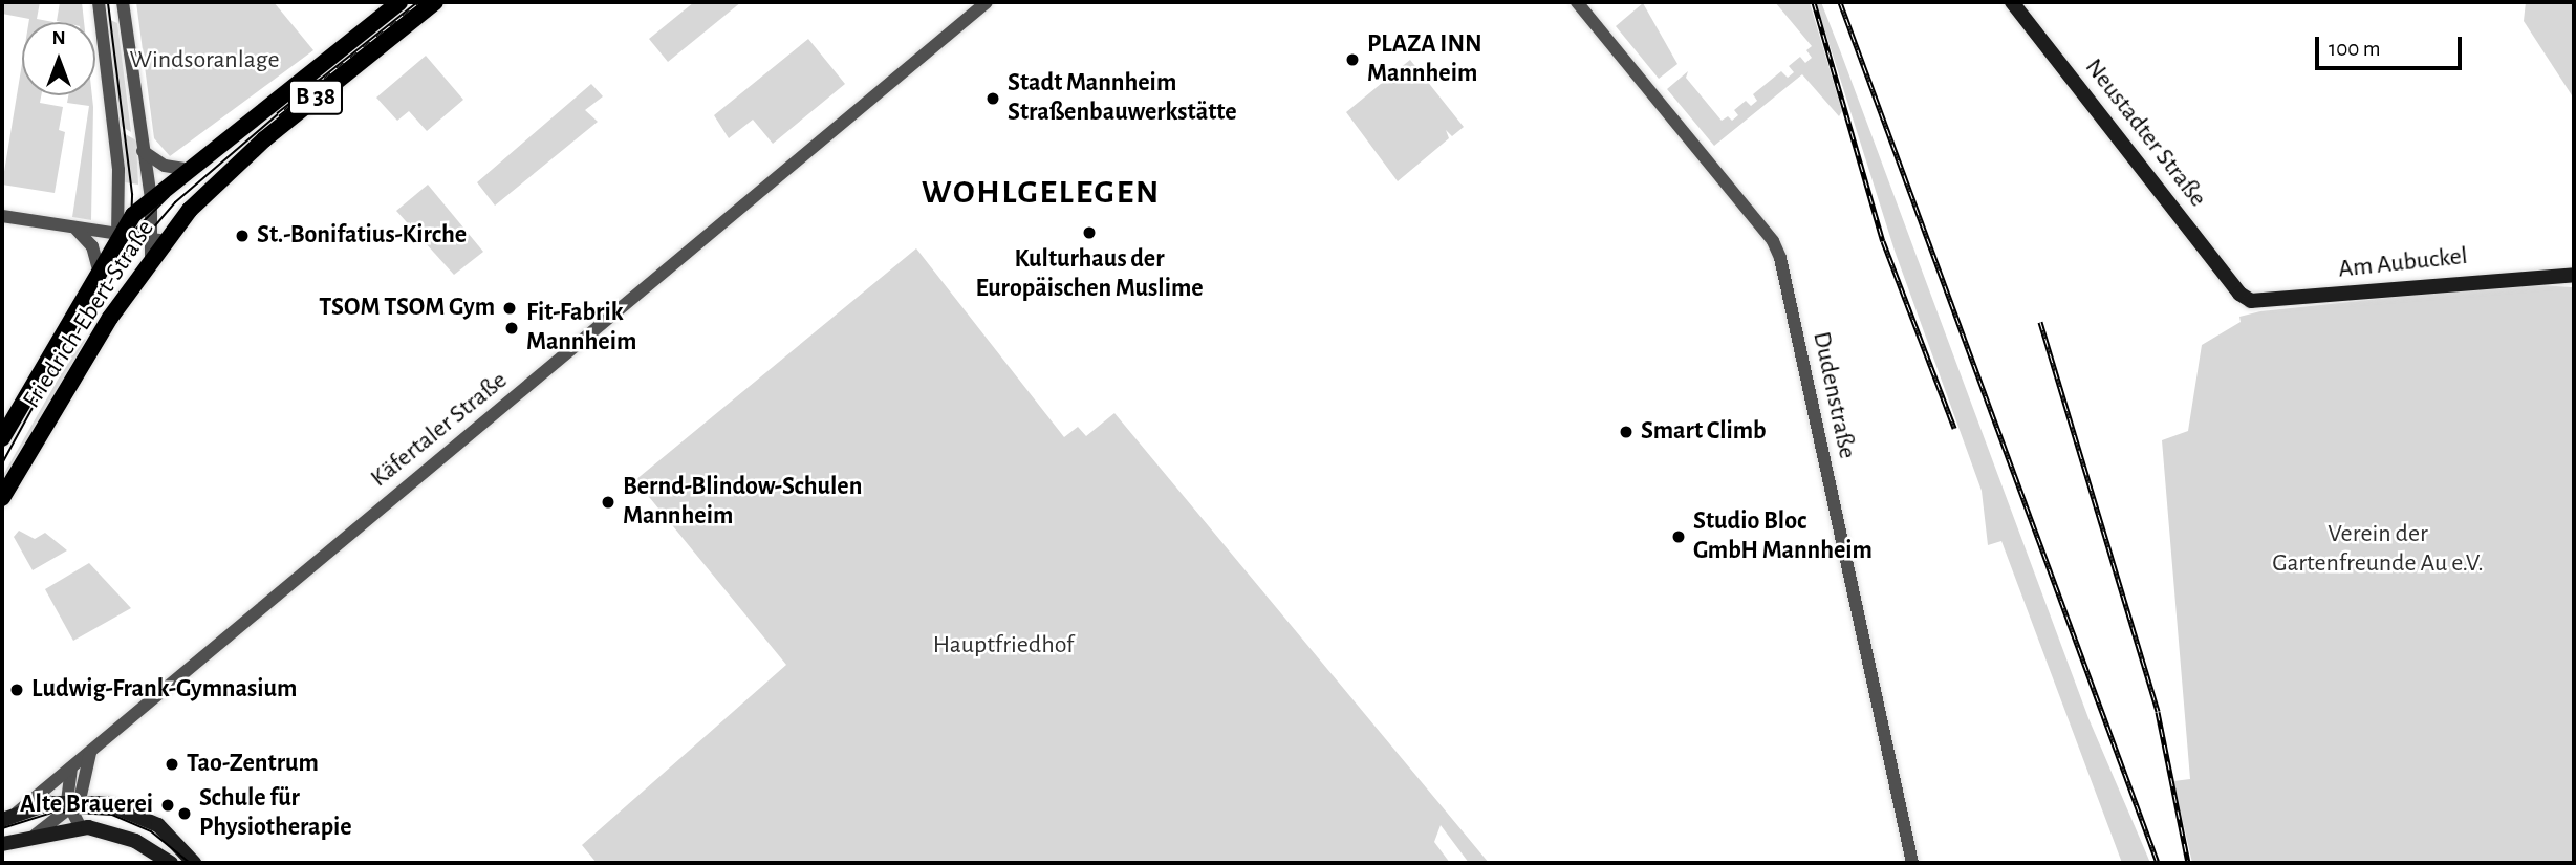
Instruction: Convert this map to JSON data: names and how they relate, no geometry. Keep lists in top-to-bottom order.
{
  "streets": {
    "main road": [
      "B 38",
      "Neustadter Straße",
      "Am Aubuckel",
      "Friedrich-Ebert-Straße",
      "Käfertaler Straße"
    ],
    "street": ["Dudenstraße"]
  },
  "crossings": [
    ["Neustadter Straße", "Am Aubuckel"]
  ],
  "districts": ["WOHLGELEGEN"],
  "parks": ["Windsoranlage", "Verein der Gartenfreunde Au e.V.", "Hauptfriedhof"],
  "places": [
    "PLAZA INN Mannheim",
    "Stadt Mannheim Straßenbauwerkstätte",
    "Kulturhaus der Europäischen Muslime",
    "St.-Bonifatius-Kirche",
    "TSOM TSOM Gym",
    "Fit-Fabrik Mannheim",
    "Smart Climb",
    "Bernd-Blindow-Schulen Mannheim",
    "Studio Bloc GmbH Mannheim",
    "Ludwig-Frank-Gymnasium",
    "Tao-Zentrum",
    "Alte Brauerei",
    "Schule für Physiotherapie"
  ],
  "scale_bar": "100 m",
  "north": "top"
}
